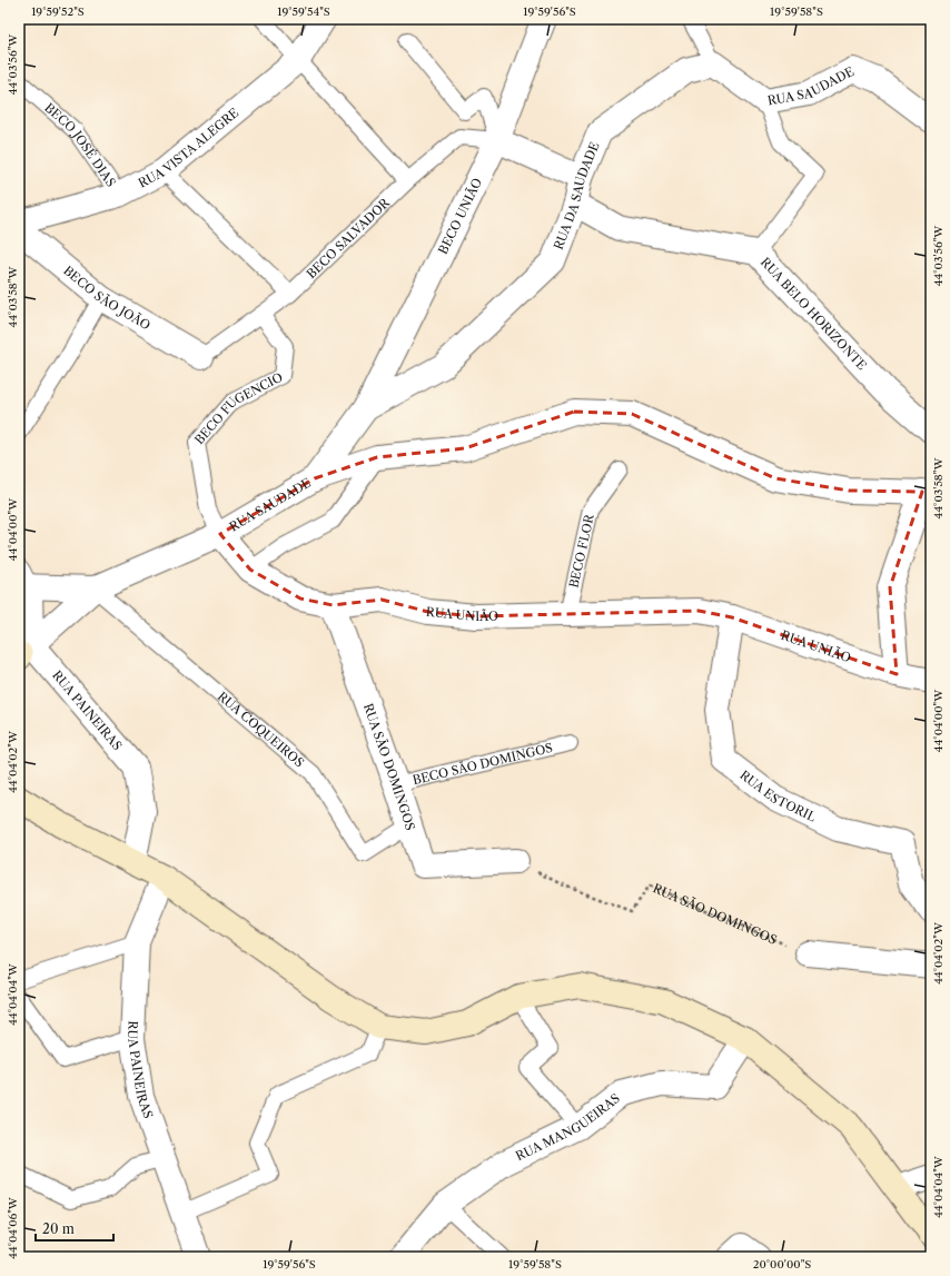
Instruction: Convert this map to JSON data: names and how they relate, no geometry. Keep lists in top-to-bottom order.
{
  "streets": {
    "street": [
      "RUA SAUDADE",
      "RUA VISTA ALEGRE",
      "RUA DA SAUDADE",
      "BECO UNIÃO",
      "BECO SÃO JOÃO",
      "RUA BELO HORIZONTE",
      "RUA UNIÃO",
      "RUA PAINEIRAS",
      "RUA SÃO DOMINGOS",
      "RUA ESTORIL",
      "RUA MANGUEIRAS"
    ],
    "lane": [
      "BECO JOSÉ DIAS",
      "BECO SALVADOR",
      "BECO FUGENCIO",
      "BECO FLOR",
      "RUA COQUEIROS",
      "BECO SÃO DOMINGOS"
    ]
  },
  "crossings": [
    ["RUA SAUDADE", "RUA DA SAUDADE"],
    ["RUA SAUDADE", "BECO UNIÃO"],
    ["RUA SAUDADE", "BECO FUGENCIO"],
    ["RUA SAUDADE", "RUA UNIÃO"],
    ["BECO JOSÉ DIAS", "RUA VISTA ALEGRE"],
    ["RUA DA SAUDADE", "BECO UNIÃO"],
    ["RUA DA SAUDADE", "RUA BELO HORIZONTE"],
    ["BECO UNIÃO", "BECO SALVADOR"],
    ["BECO SALVADOR", "BECO SÃO JOÃO"],
    ["BECO SALVADOR", "BECO FUGENCIO"],
    ["BECO FUGENCIO", "RUA UNIÃO"],
    ["BECO FLOR", "RUA UNIÃO"],
    ["RUA UNIÃO", "RUA SÃO DOMINGOS"],
    ["RUA UNIÃO", "RUA ESTORIL"],
    ["RUA COQUEIROS", "RUA SÃO DOMINGOS"],
    ["BECO SÃO DOMINGOS", "RUA SÃO DOMINGOS"]
  ],
  "scale_bar": "20 m",
  "coordinates": [
    "19°59'52\"S",
    "19°59'54\"S",
    "19°59'56\"S",
    "19°59'58\"S",
    "44°03'56\"W",
    "44°03'58\"W",
    "44°04'00\"W",
    "44°04'02\"W",
    "44°04'04\"W",
    "44°04'06\"W",
    "20°00'00\"S"
  ]
}
